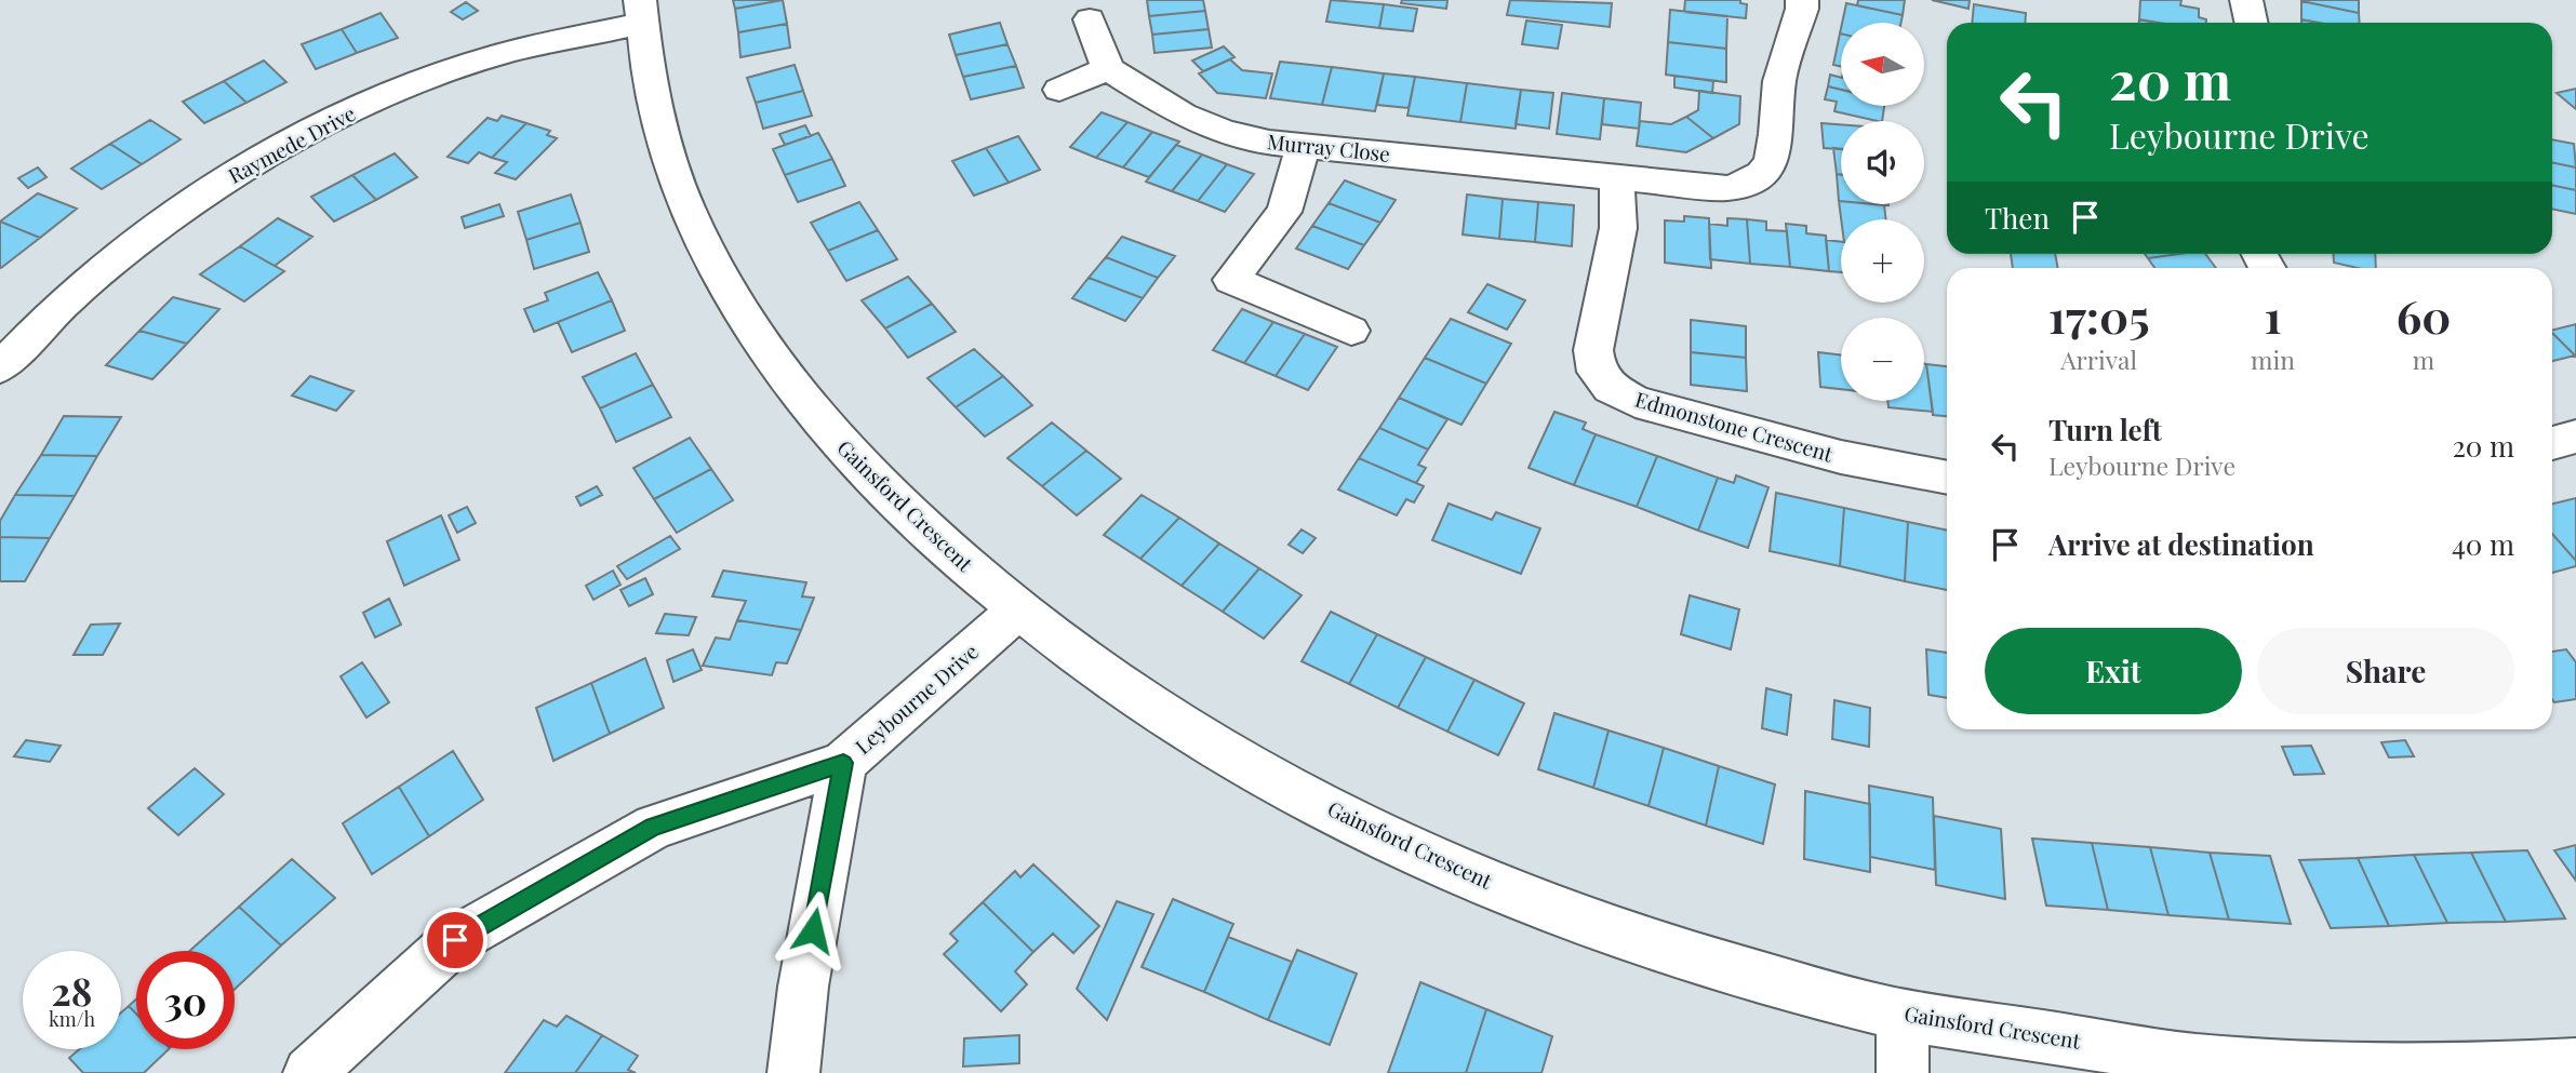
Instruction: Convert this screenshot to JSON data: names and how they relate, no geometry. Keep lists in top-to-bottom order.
{
  "streets": {
    "street": [
      "Raymede Drive",
      "Murray Close",
      "Edmonstone Crescent",
      "Gainsford Crescent",
      "Leybourne Drive"
    ]
  },
  "crossings": [
    ["Raymede Drive", "Gainsford Crescent"],
    ["Murray Close", "Edmonstone Crescent"],
    ["Gainsford Crescent", "Leybourne Drive"]
  ],
  "north": "left",
  "page": {
    "map_buttons": ["+", "−"],
    "turn": ["20 m", "Leybourne Drive"],
    "then": "Then",
    "eta": [
      "17:05",
      "Arrival",
      "1",
      "min",
      "60",
      "m"
    ],
    "list": [
      {
        "name": "Turn left",
        "note": "Leybourne Drive",
        "value": "20 m"
      },
      {
        "name": "Arrive at destination",
        "value": "40 m"
      }
    ],
    "buttons": ["Exit", "Share"],
    "speed": "28 km/h",
    "limit": "30"
  }
}
